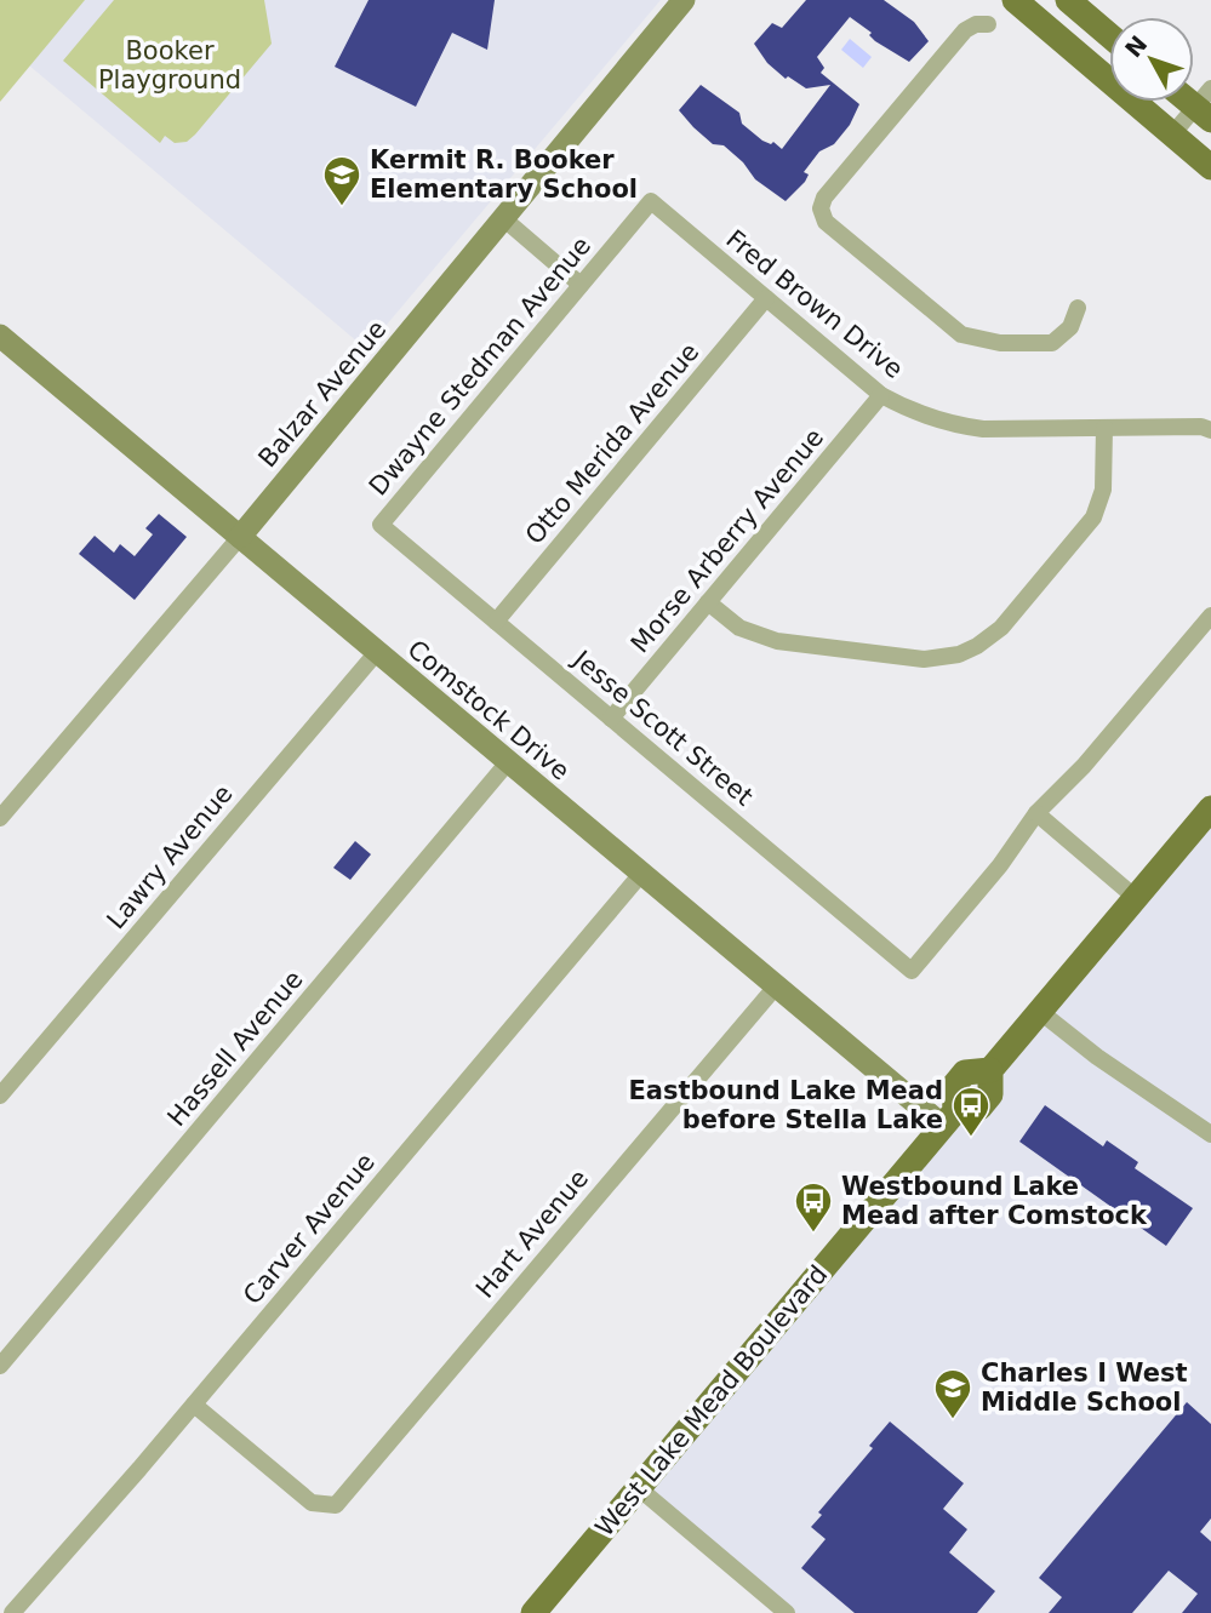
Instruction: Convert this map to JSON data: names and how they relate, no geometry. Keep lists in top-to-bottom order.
{
  "streets": {
    "main road": ["West Lake Mead Boulevard"],
    "street": [
      "Fred Brown Drive",
      "Dwayne Stedman Avenue",
      "Balzar Avenue",
      "Otto Merida Avenue",
      "Morse Arberry Avenue",
      "Comstock Drive",
      "Jesse Scott Street",
      "Lawry Avenue",
      "Hassell Avenue",
      "Carver Avenue",
      "Hart Avenue"
    ]
  },
  "crossings": [
    ["Fred Brown Drive", "Dwayne Stedman Avenue"],
    ["Fred Brown Drive", "Otto Merida Avenue"],
    ["Fred Brown Drive", "Morse Arberry Avenue"],
    ["Dwayne Stedman Avenue", "Jesse Scott Street"],
    ["Balzar Avenue", "Comstock Drive"],
    ["Otto Merida Avenue", "Jesse Scott Street"],
    ["Morse Arberry Avenue", "Jesse Scott Street"],
    ["Comstock Drive", "Lawry Avenue"],
    ["Comstock Drive", "Hassell Avenue"],
    ["Comstock Drive", "Carver Avenue"],
    ["Comstock Drive", "Hart Avenue"],
    ["Comstock Drive", "West Lake Mead Boulevard"],
    ["Carver Avenue", "Hart Avenue"]
  ],
  "parks": ["Booker Playground"],
  "places": {
    "school or university": ["Kermit R. Booker Elementary School", "Charles I West Middle School"],
    "bus stop": ["Eastbound Lake Mead before Stella Lake", "Westbound Lake Mead after Comstock"]
  },
  "north": "top left"
}
